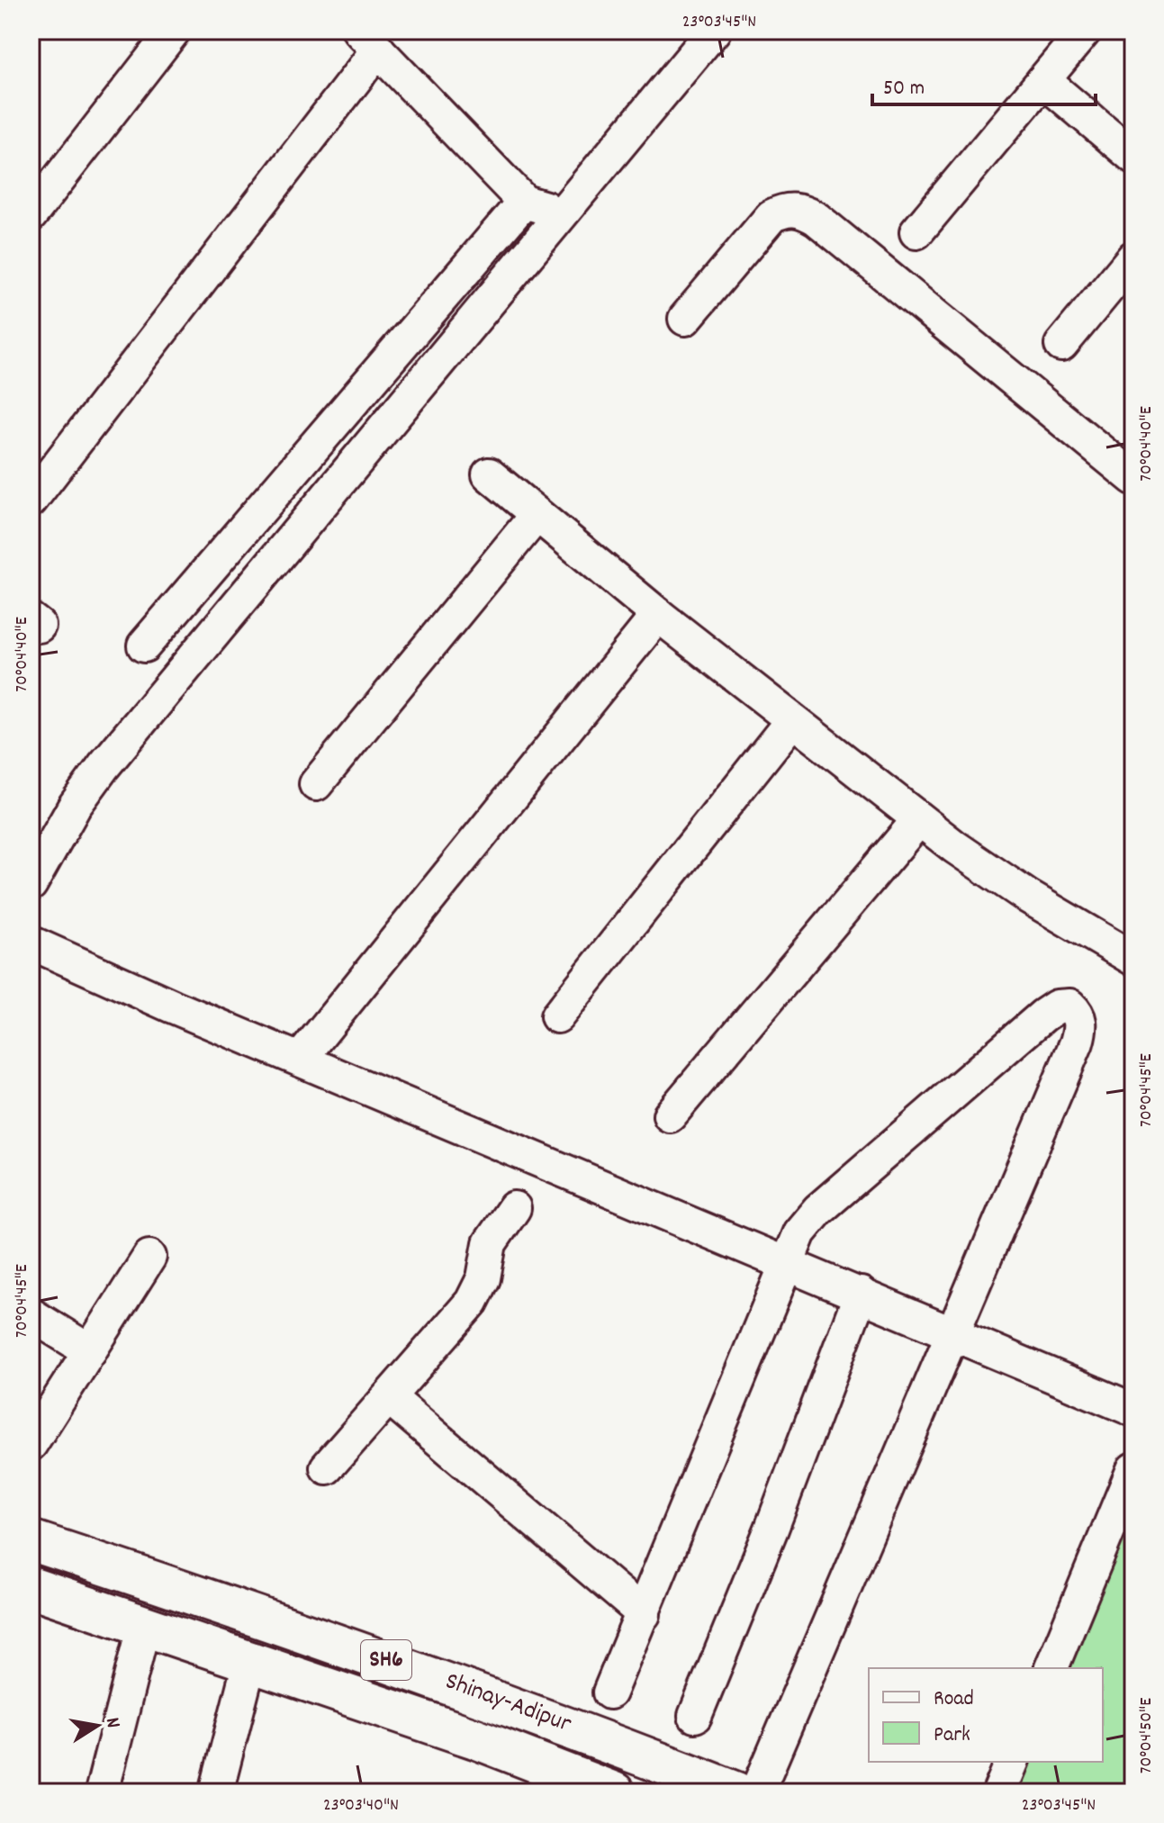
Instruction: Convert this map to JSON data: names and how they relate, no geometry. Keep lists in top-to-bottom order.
{
  "streets": {
    "main road": ["SH6", "Shinay-Adipur"]
  },
  "legend": ["Road", "Park"],
  "scale_bar": "50 m",
  "north": "right",
  "coordinates": [
    "23°03'45\"N",
    "70°04'40\"E",
    "70°04'45\"E",
    "70°04'50\"E",
    "23°03'40\"N"
  ]
}
